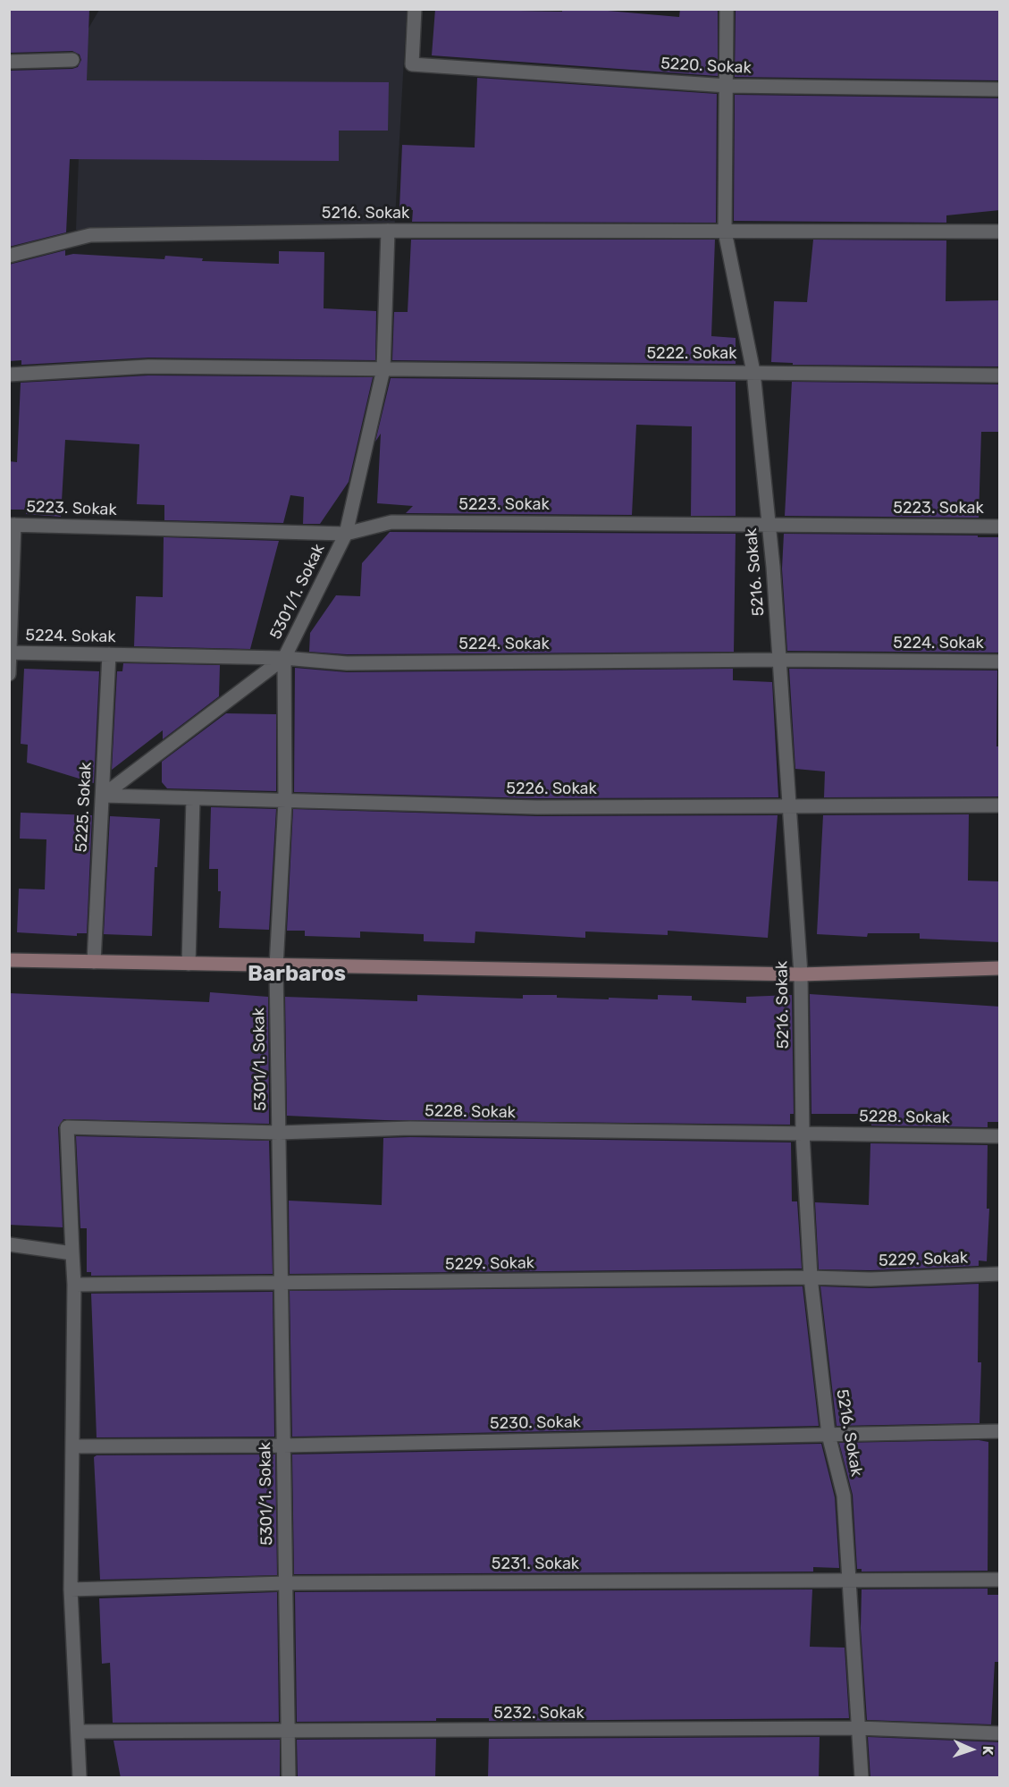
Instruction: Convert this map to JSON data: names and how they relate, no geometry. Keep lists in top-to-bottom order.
{
  "streets": {
    "street": [
      "5220. Sokak",
      "5216. Sokak",
      "5222. Sokak",
      "5223. Sokak",
      "5301/1. Sokak",
      "5224. Sokak",
      "5226. Sokak",
      "5225. Sokak",
      "5228. Sokak",
      "5229. Sokak",
      "5230. Sokak",
      "5231. Sokak",
      "5232. Sokak"
    ]
  },
  "crossings": [
    ["5220. Sokak", "5216. Sokak"],
    ["5216. Sokak", "5222. Sokak"],
    ["5216. Sokak", "5223. Sokak"],
    ["5216. Sokak", "5301/1. Sokak"],
    ["5216. Sokak", "5224. Sokak"],
    ["5216. Sokak", "5226. Sokak"],
    ["5216. Sokak", "5228. Sokak"],
    ["5216. Sokak", "5229. Sokak"],
    ["5216. Sokak", "5230. Sokak"],
    ["5216. Sokak", "5231. Sokak"],
    ["5216. Sokak", "5232. Sokak"],
    ["5222. Sokak", "5301/1. Sokak"],
    ["5223. Sokak", "5301/1. Sokak"],
    ["5301/1. Sokak", "5224. Sokak"],
    ["5301/1. Sokak", "5226. Sokak"],
    ["5301/1. Sokak", "5228. Sokak"],
    ["5301/1. Sokak", "5229. Sokak"],
    ["5301/1. Sokak", "5230. Sokak"],
    ["5301/1. Sokak", "5231. Sokak"],
    ["5301/1. Sokak", "5232. Sokak"],
    ["5224. Sokak", "5225. Sokak"],
    ["5226. Sokak", "5225. Sokak"]
  ],
  "districts": ["Barbaros"],
  "north": "right"
}
